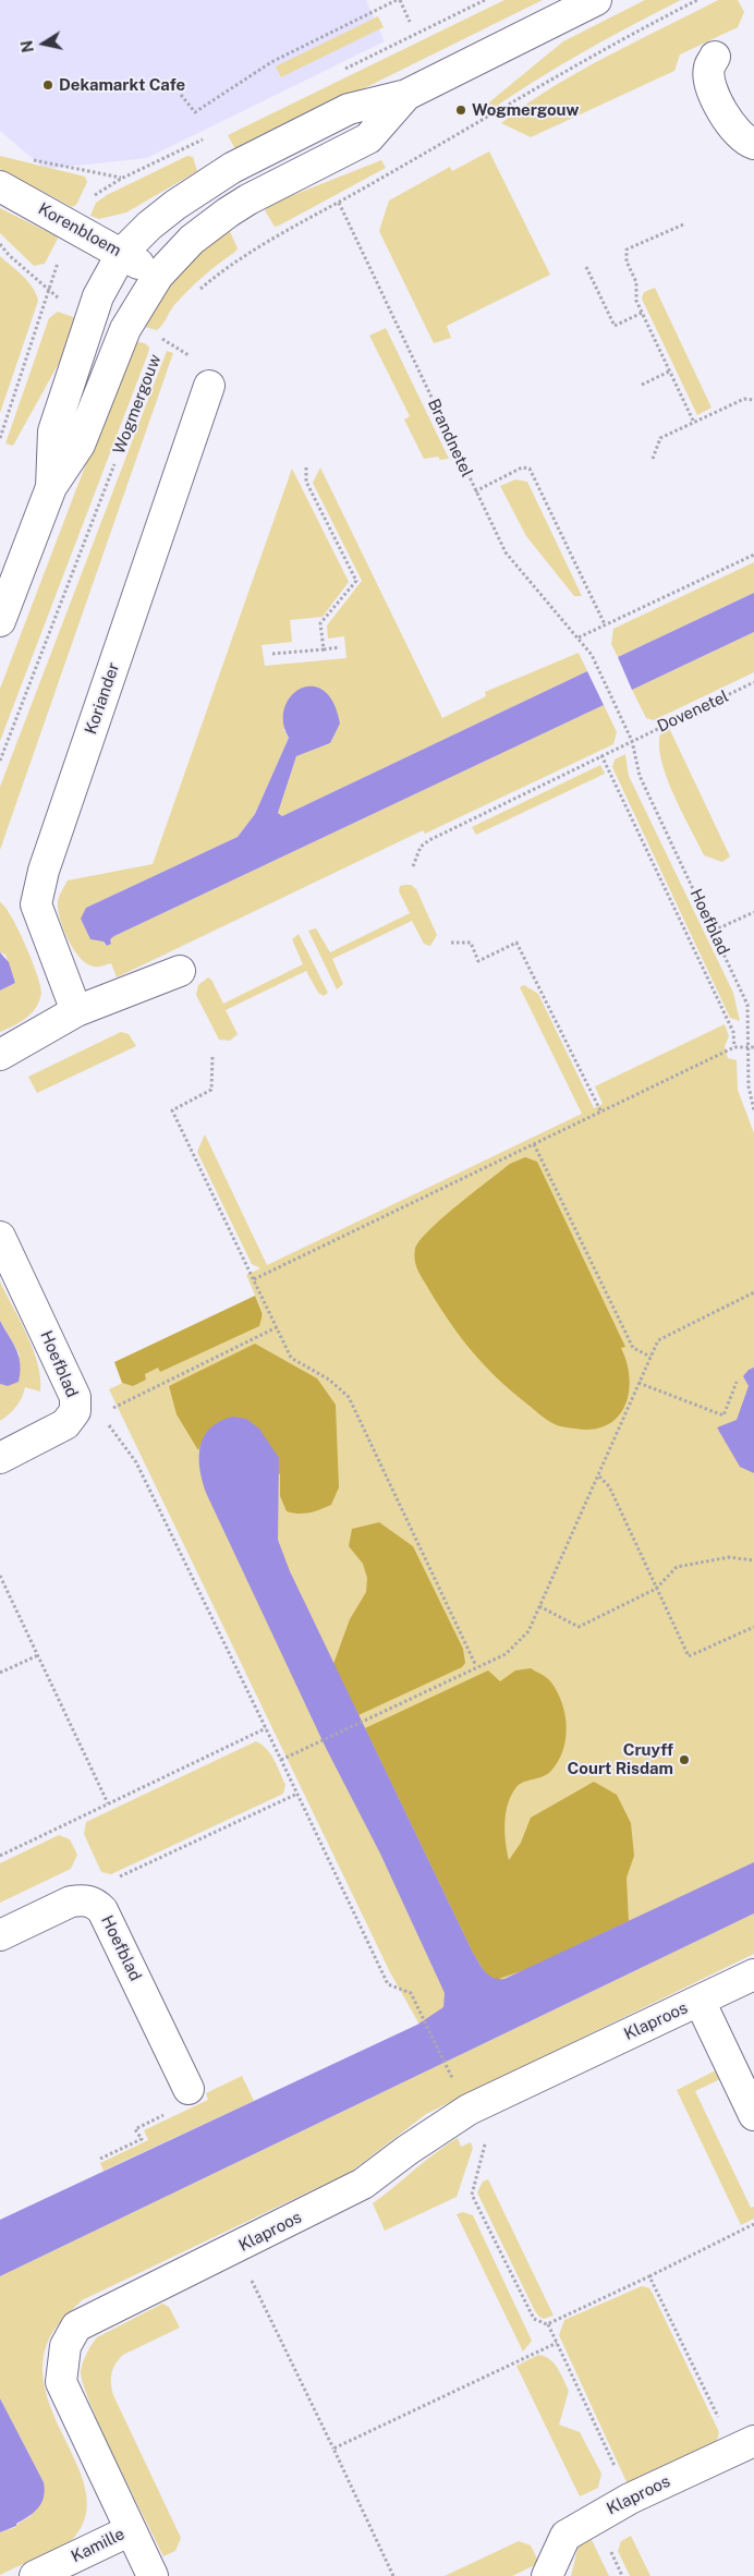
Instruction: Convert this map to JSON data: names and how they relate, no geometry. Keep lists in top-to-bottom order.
{
  "streets": {
    "street": [
      "Korenbloem",
      "Koriander",
      "Hoefblad",
      "Klaproos",
      "Kamille"
    ],
    "path": ["Wogmergouw", "Brandnetel", "Dovenetel"]
  },
  "crossings": [
    ["Brandnetel", "Hoefblad"],
    ["Dovenetel", "Hoefblad"],
    ["Klaproos", "Kamille"]
  ],
  "places": ["Dekamarkt Cafe", "Wogmergouw", "Cruyff Court Risdam"],
  "north": "left"
}
